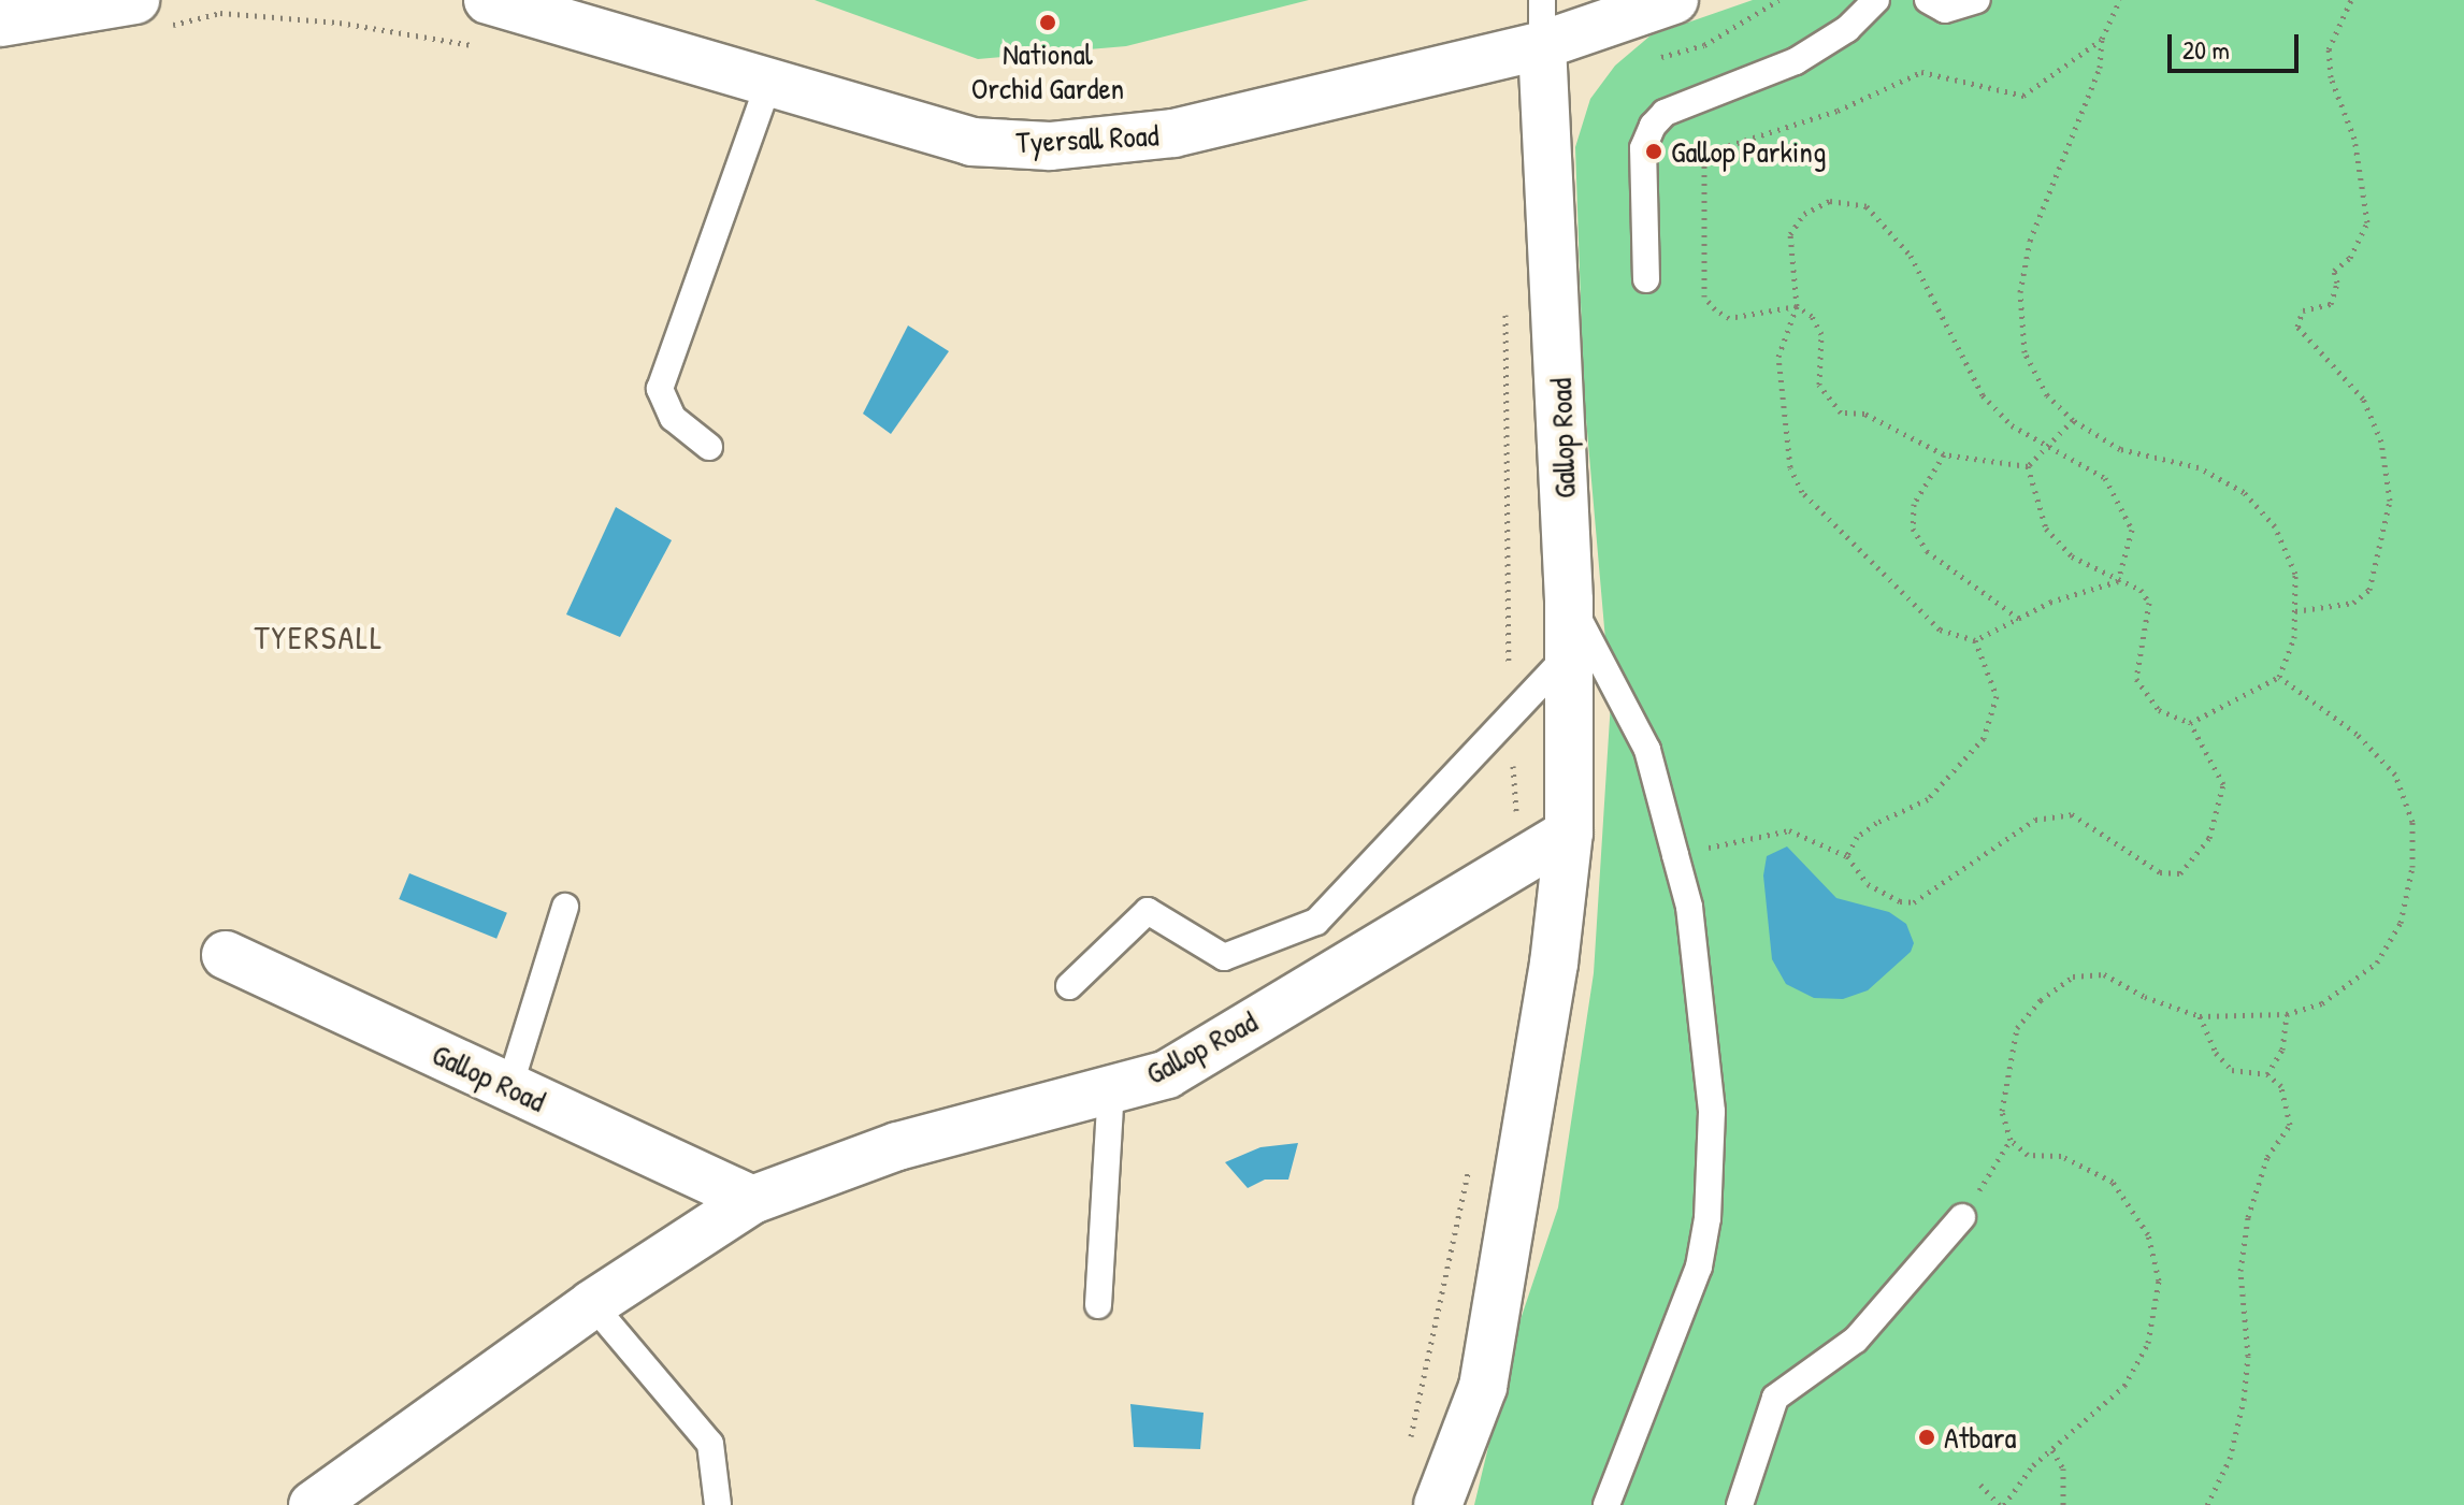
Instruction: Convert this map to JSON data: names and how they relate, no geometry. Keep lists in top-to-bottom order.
{
  "streets": {
    "street": ["Tyersall Road", "Gallop Road"]
  },
  "crossings": [
    ["Tyersall Road", "Gallop Road"]
  ],
  "districts": ["TYERSALL"],
  "places": ["National Orchid Garden", "Gallop Parking", "Atbara"],
  "scale_bar": "20 m"
}
